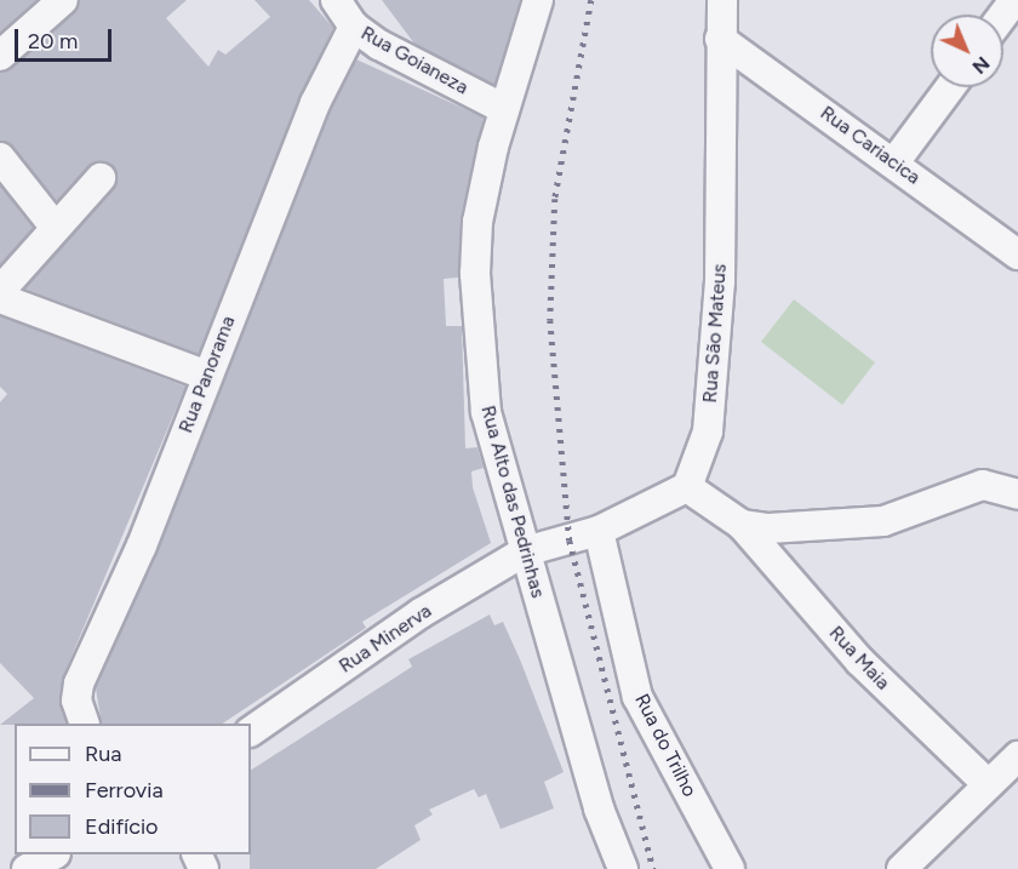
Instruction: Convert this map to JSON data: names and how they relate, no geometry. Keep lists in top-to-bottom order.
{
  "streets": {
    "street": [
      "Rua Goianeza",
      "Rua Cariacica",
      "Rua São Mateus",
      "Rua Panorama",
      "Rua Alto das Pedrinhas",
      "Rua Minerva",
      "Rua Maia",
      "Rua do Trilho"
    ]
  },
  "crossings": [
    ["Rua Goianeza", "Rua Panorama"],
    ["Rua Goianeza", "Rua Alto das Pedrinhas"],
    ["Rua Cariacica", "Rua São Mateus"],
    ["Rua São Mateus", "Rua Maia"],
    ["Rua Alto das Pedrinhas", "Rua Minerva"]
  ],
  "legend": ["Rua", "Ferrovia", "Edifício"],
  "scale_bar": "20 m",
  "north": "bottom right"
}
